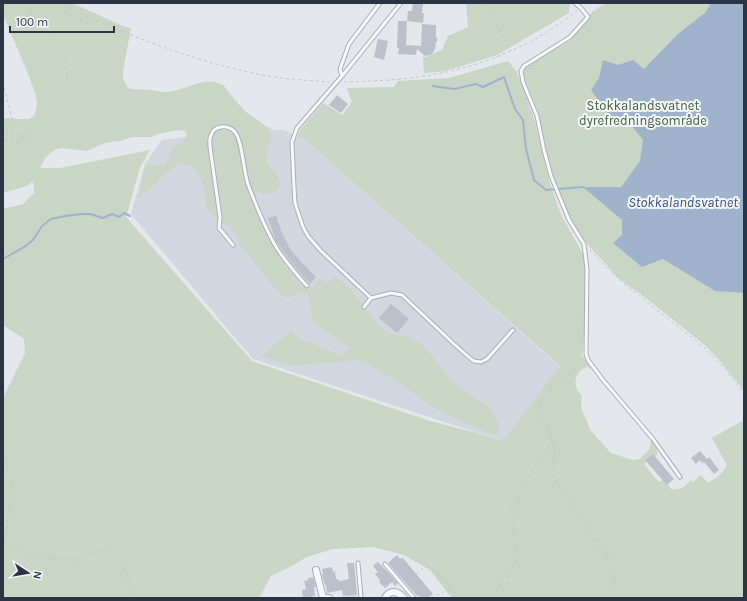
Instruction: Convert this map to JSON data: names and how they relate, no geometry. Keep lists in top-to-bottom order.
{
  "water": ["Stokkalandsvatnet"],
  "parks": ["Stokkalandsvatnet dyrefredningsområde"],
  "scale_bar": "100 m",
  "north": "right"
}
